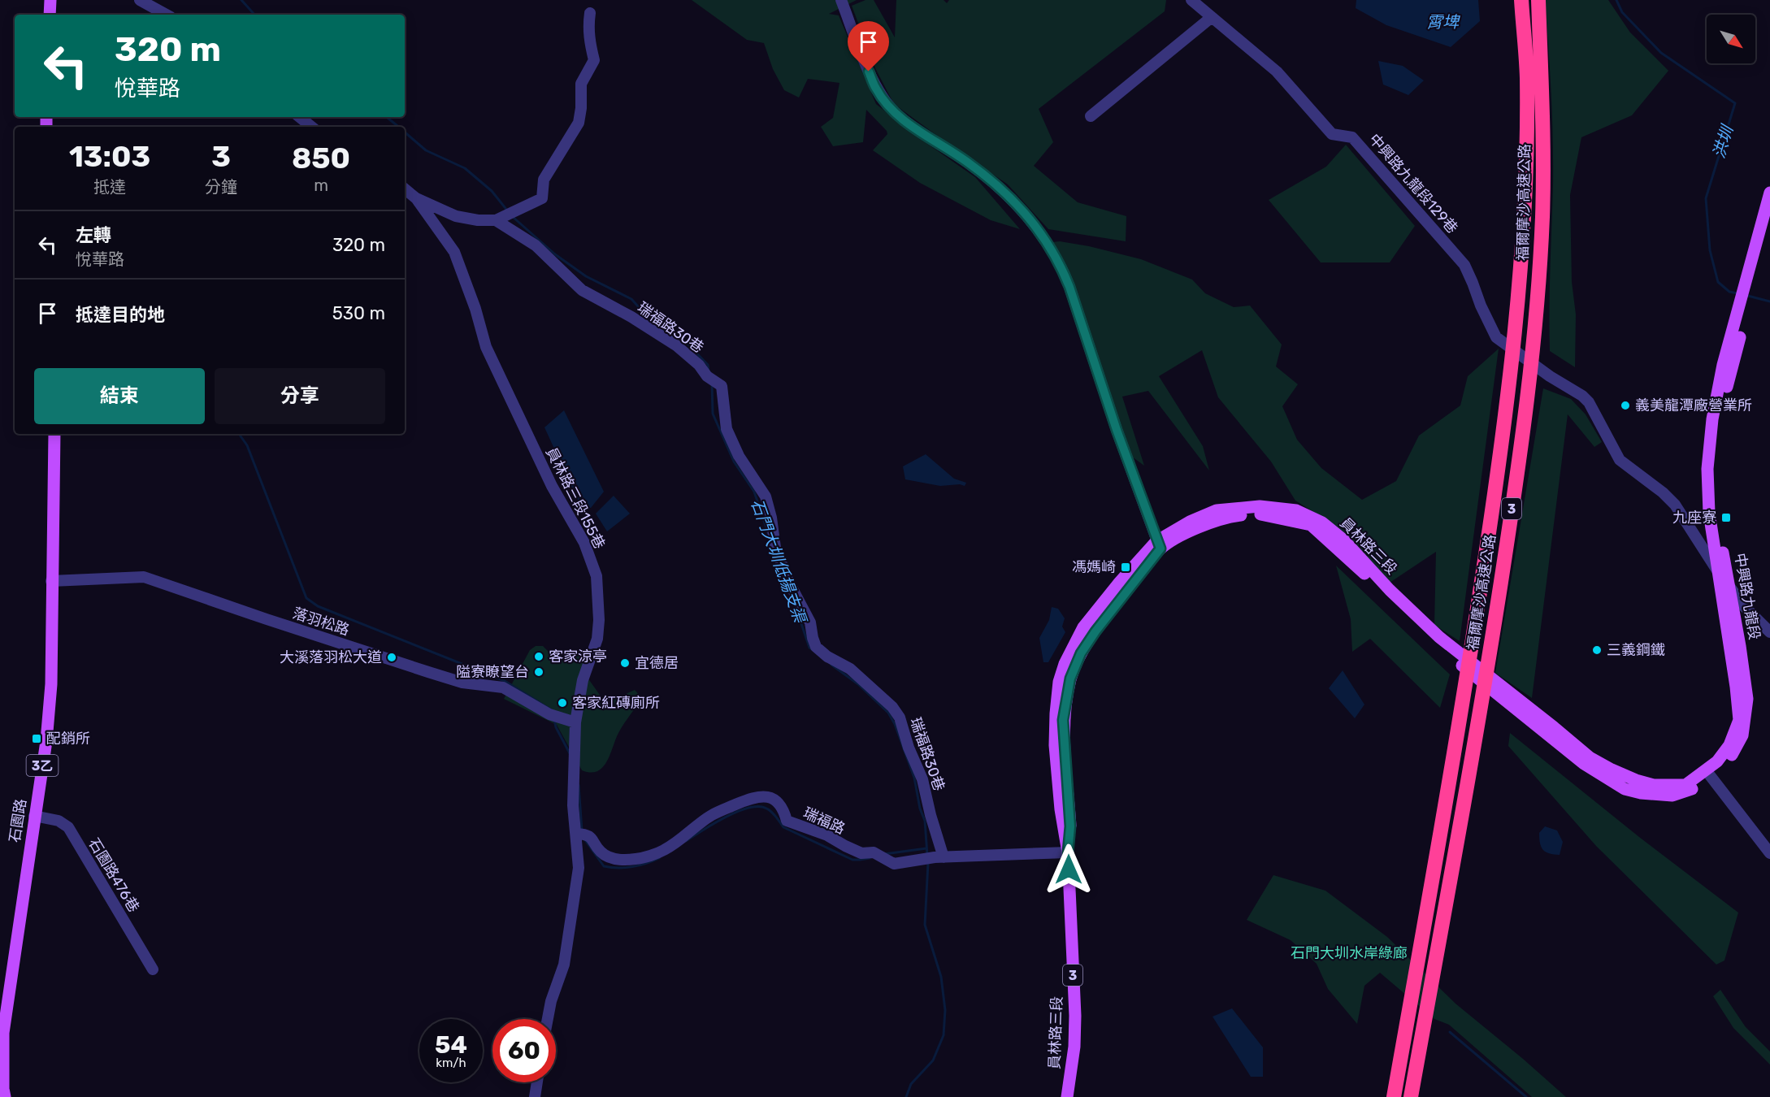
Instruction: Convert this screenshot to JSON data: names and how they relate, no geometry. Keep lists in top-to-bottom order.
{
  "streets": {
    "highway": ["福爾摩沙高速公路", "3"],
    "main road": [
      "員林路三段",
      "中興路九龍段",
      "3乙",
      "石園路"
    ],
    "street": [
      "中興路九龍段129巷",
      "瑞福路30巷",
      "員林路三段155巷",
      "落羽松路",
      "瑞福路",
      "石園路476巷"
    ]
  },
  "crossings": [
    ["中興路九龍段129巷", "中興路九龍段"],
    ["瑞福路30巷", "瑞福路"],
    ["員林路三段155巷", "落羽松路"],
    ["員林路三段155巷", "瑞福路"],
    ["3", "中興路九龍段"],
    ["員林路三段", "中興路九龍段"],
    ["員林路三段", "瑞福路"],
    ["落羽松路", "石園路"],
    ["石園路", "石園路476巷"]
  ],
  "water": ["霄埤", "洪圳", "石門大圳低揚支渠"],
  "parks": ["石門大圳水岸綠廊"],
  "places": {
    "other": [
      "義美龍潭廠營業所",
      "三義鋼鐵",
      "客家涼亭",
      "大溪落羽松大道",
      "宜德居",
      "隘寮瞭望台",
      "客家紅磚廁所"
    ],
    "transit": ["九座寮", "馮媽崎", "配銷所"]
  },
  "north": "bottom right",
  "page": {
    "turn": ["320 m", "悅華路"],
    "eta": [
      "13:03",
      "抵達",
      "3",
      "分鐘",
      "850",
      "m"
    ],
    "list": [
      {
        "name": "左轉",
        "note": "悅華路",
        "value": "320 m"
      },
      {
        "name": "抵達目的地",
        "value": "530 m"
      }
    ],
    "buttons": ["結束", "分享"],
    "speed": "54 km/h",
    "limit": "60"
  }
}
